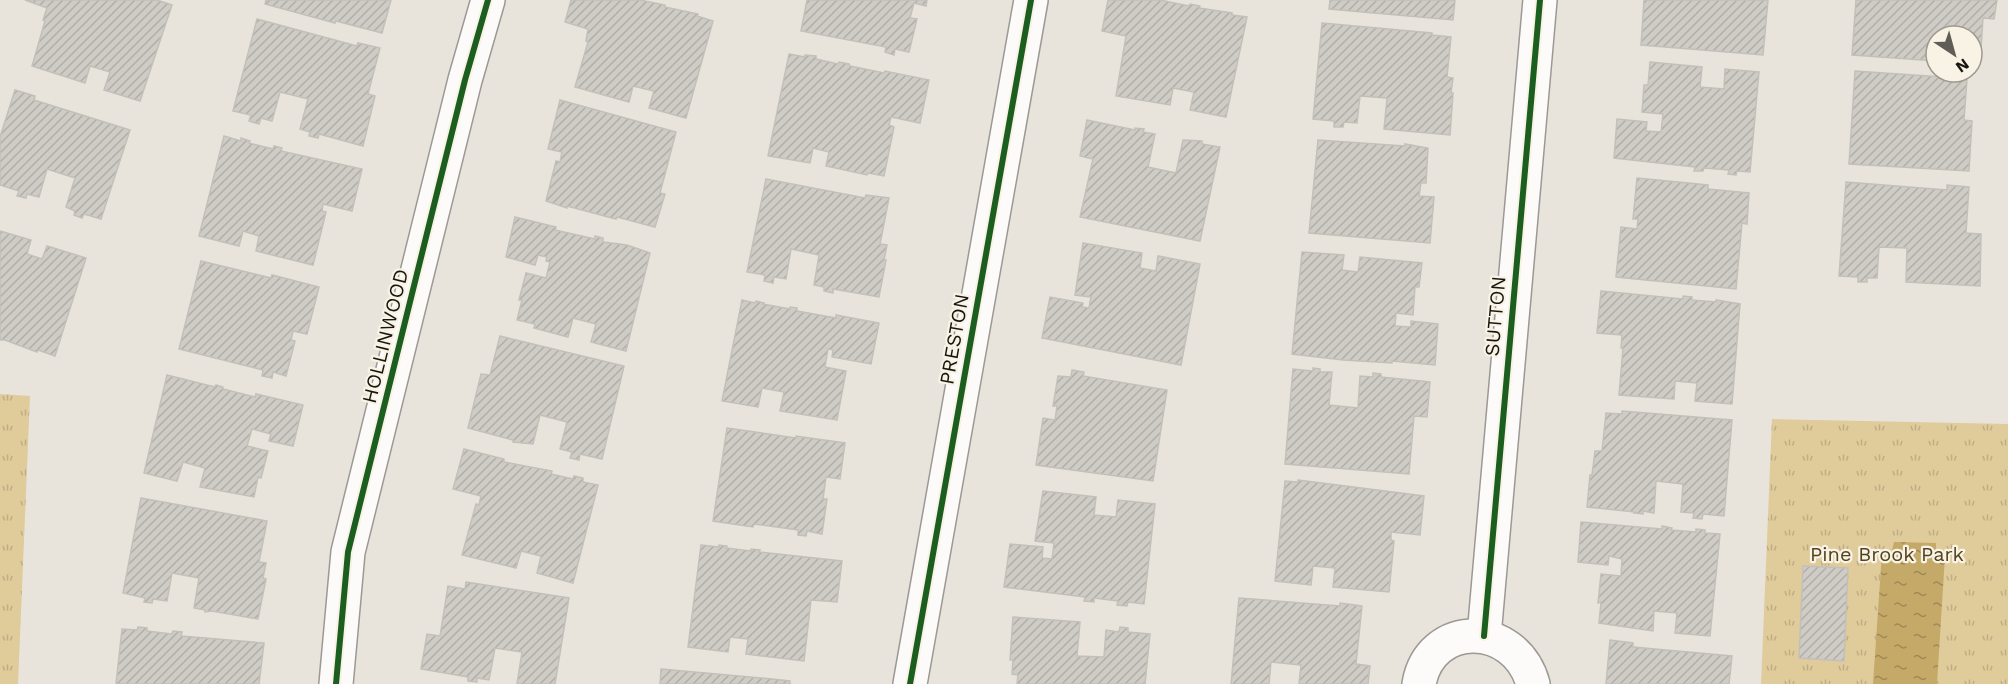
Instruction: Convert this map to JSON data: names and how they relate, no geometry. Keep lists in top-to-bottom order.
{
  "streets": {
    "street": ["SUTTON", "HOLLINWOOD", "PRESTON"]
  },
  "parks": ["Pine Brook Park"],
  "north": "bottom right"
}
